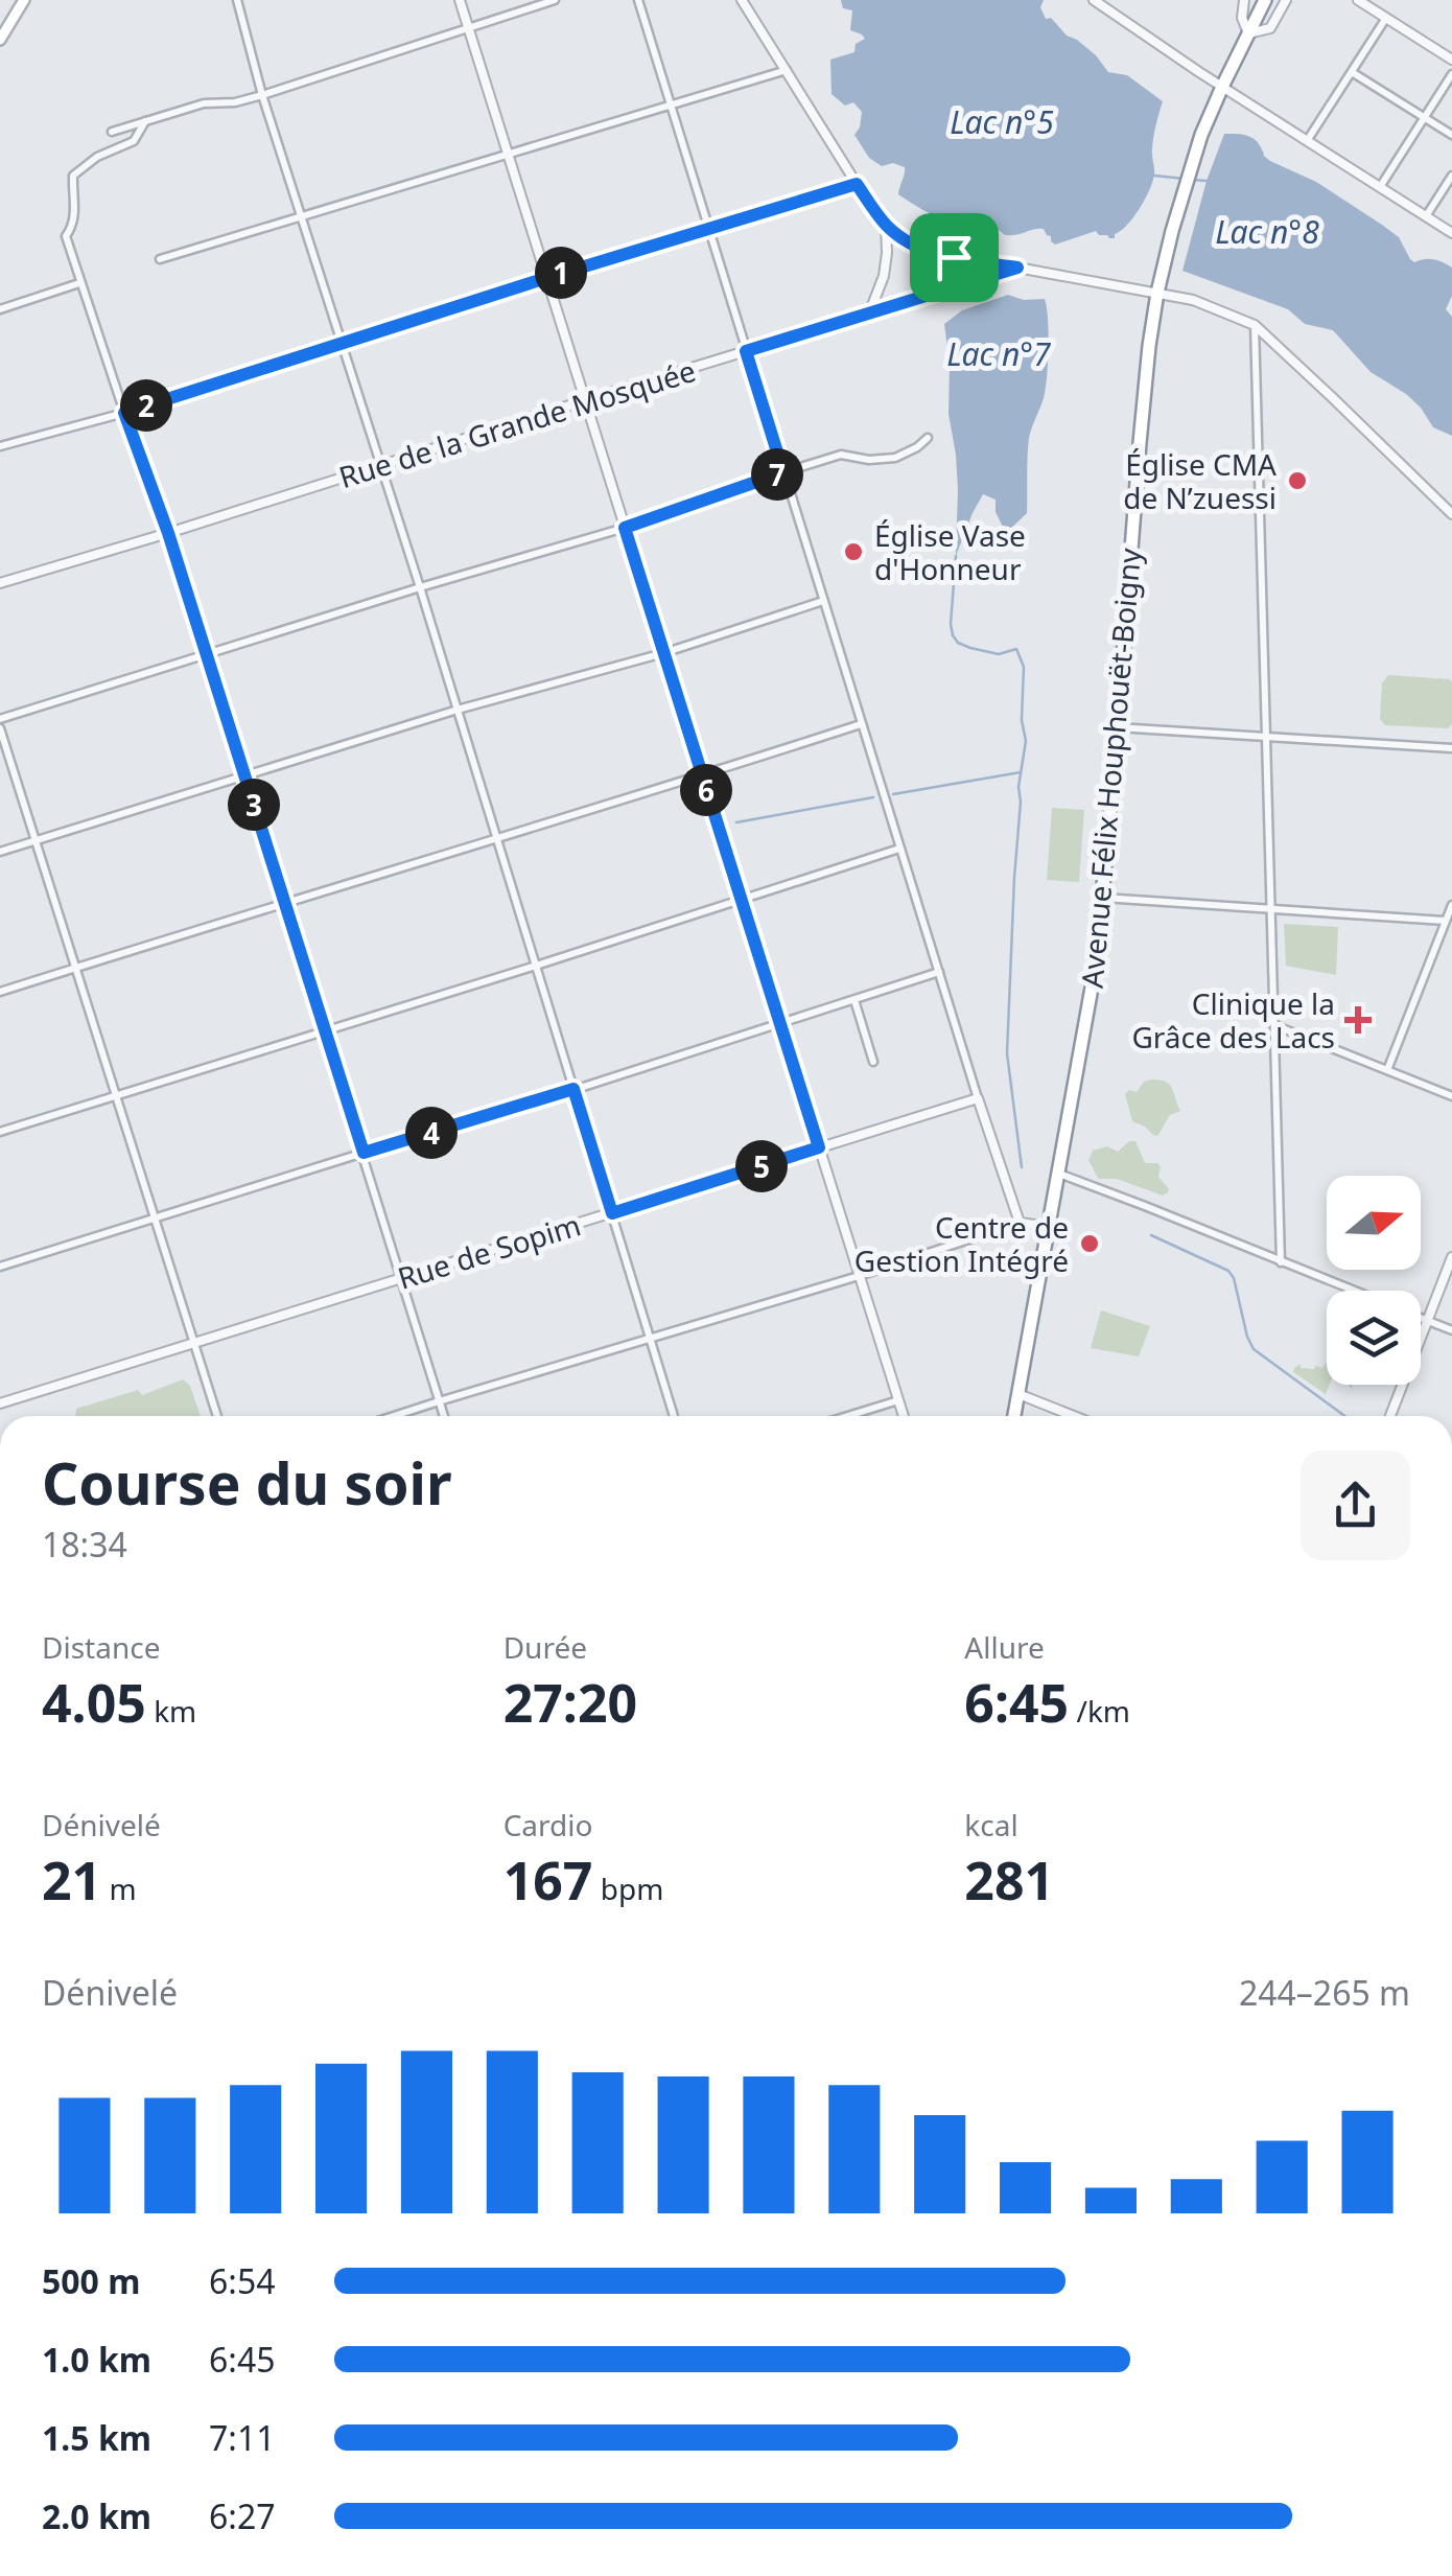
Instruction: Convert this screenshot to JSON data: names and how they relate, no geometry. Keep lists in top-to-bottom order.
{
  "streets": {
    "highway": ["Avenue Félix Houphouët-Boigny"],
    "street": ["Rue de la Grande Mosquée", "Rue de Sopim"]
  },
  "crossings": [
    ["Rue de la Grande Mosquée", "Avenue Félix Houphouët-Boigny"]
  ],
  "water": ["Lac n°5", "Lac n°8", "Lac n°7"],
  "places": {
    "other": ["Église CMA de N’zuessi", "Église Vase d'Honneur", "Centre de Gestion Intégré"],
    "health": ["Clinique la Grâce des Lacs"]
  },
  "north": "right",
  "page": {
    "pins": [
      "1",
      "2",
      "7",
      "6",
      "3",
      "4",
      "5"
    ],
    "heading": ["Course du soir", "18:34"],
    "stats": [
      ["Distance", "4.05 km"],
      ["Durée", "27:20"],
      ["Allure", "6:45 /km"],
      ["Dénivelé", "21 m"],
      ["Cardio", "167 bpm"],
      ["kcal", "281"]
    ],
    "chart": ["Dénivelé", "244–265 m"],
    "list": [
      {
        "name": "500 m",
        "note": "6:54"
      },
      {
        "name": "1.0 km",
        "note": "6:45"
      },
      {
        "name": "1.5 km",
        "note": "7:11"
      },
      {
        "name": "2.0 km",
        "note": "6:27"
      }
    ]
  }
}
